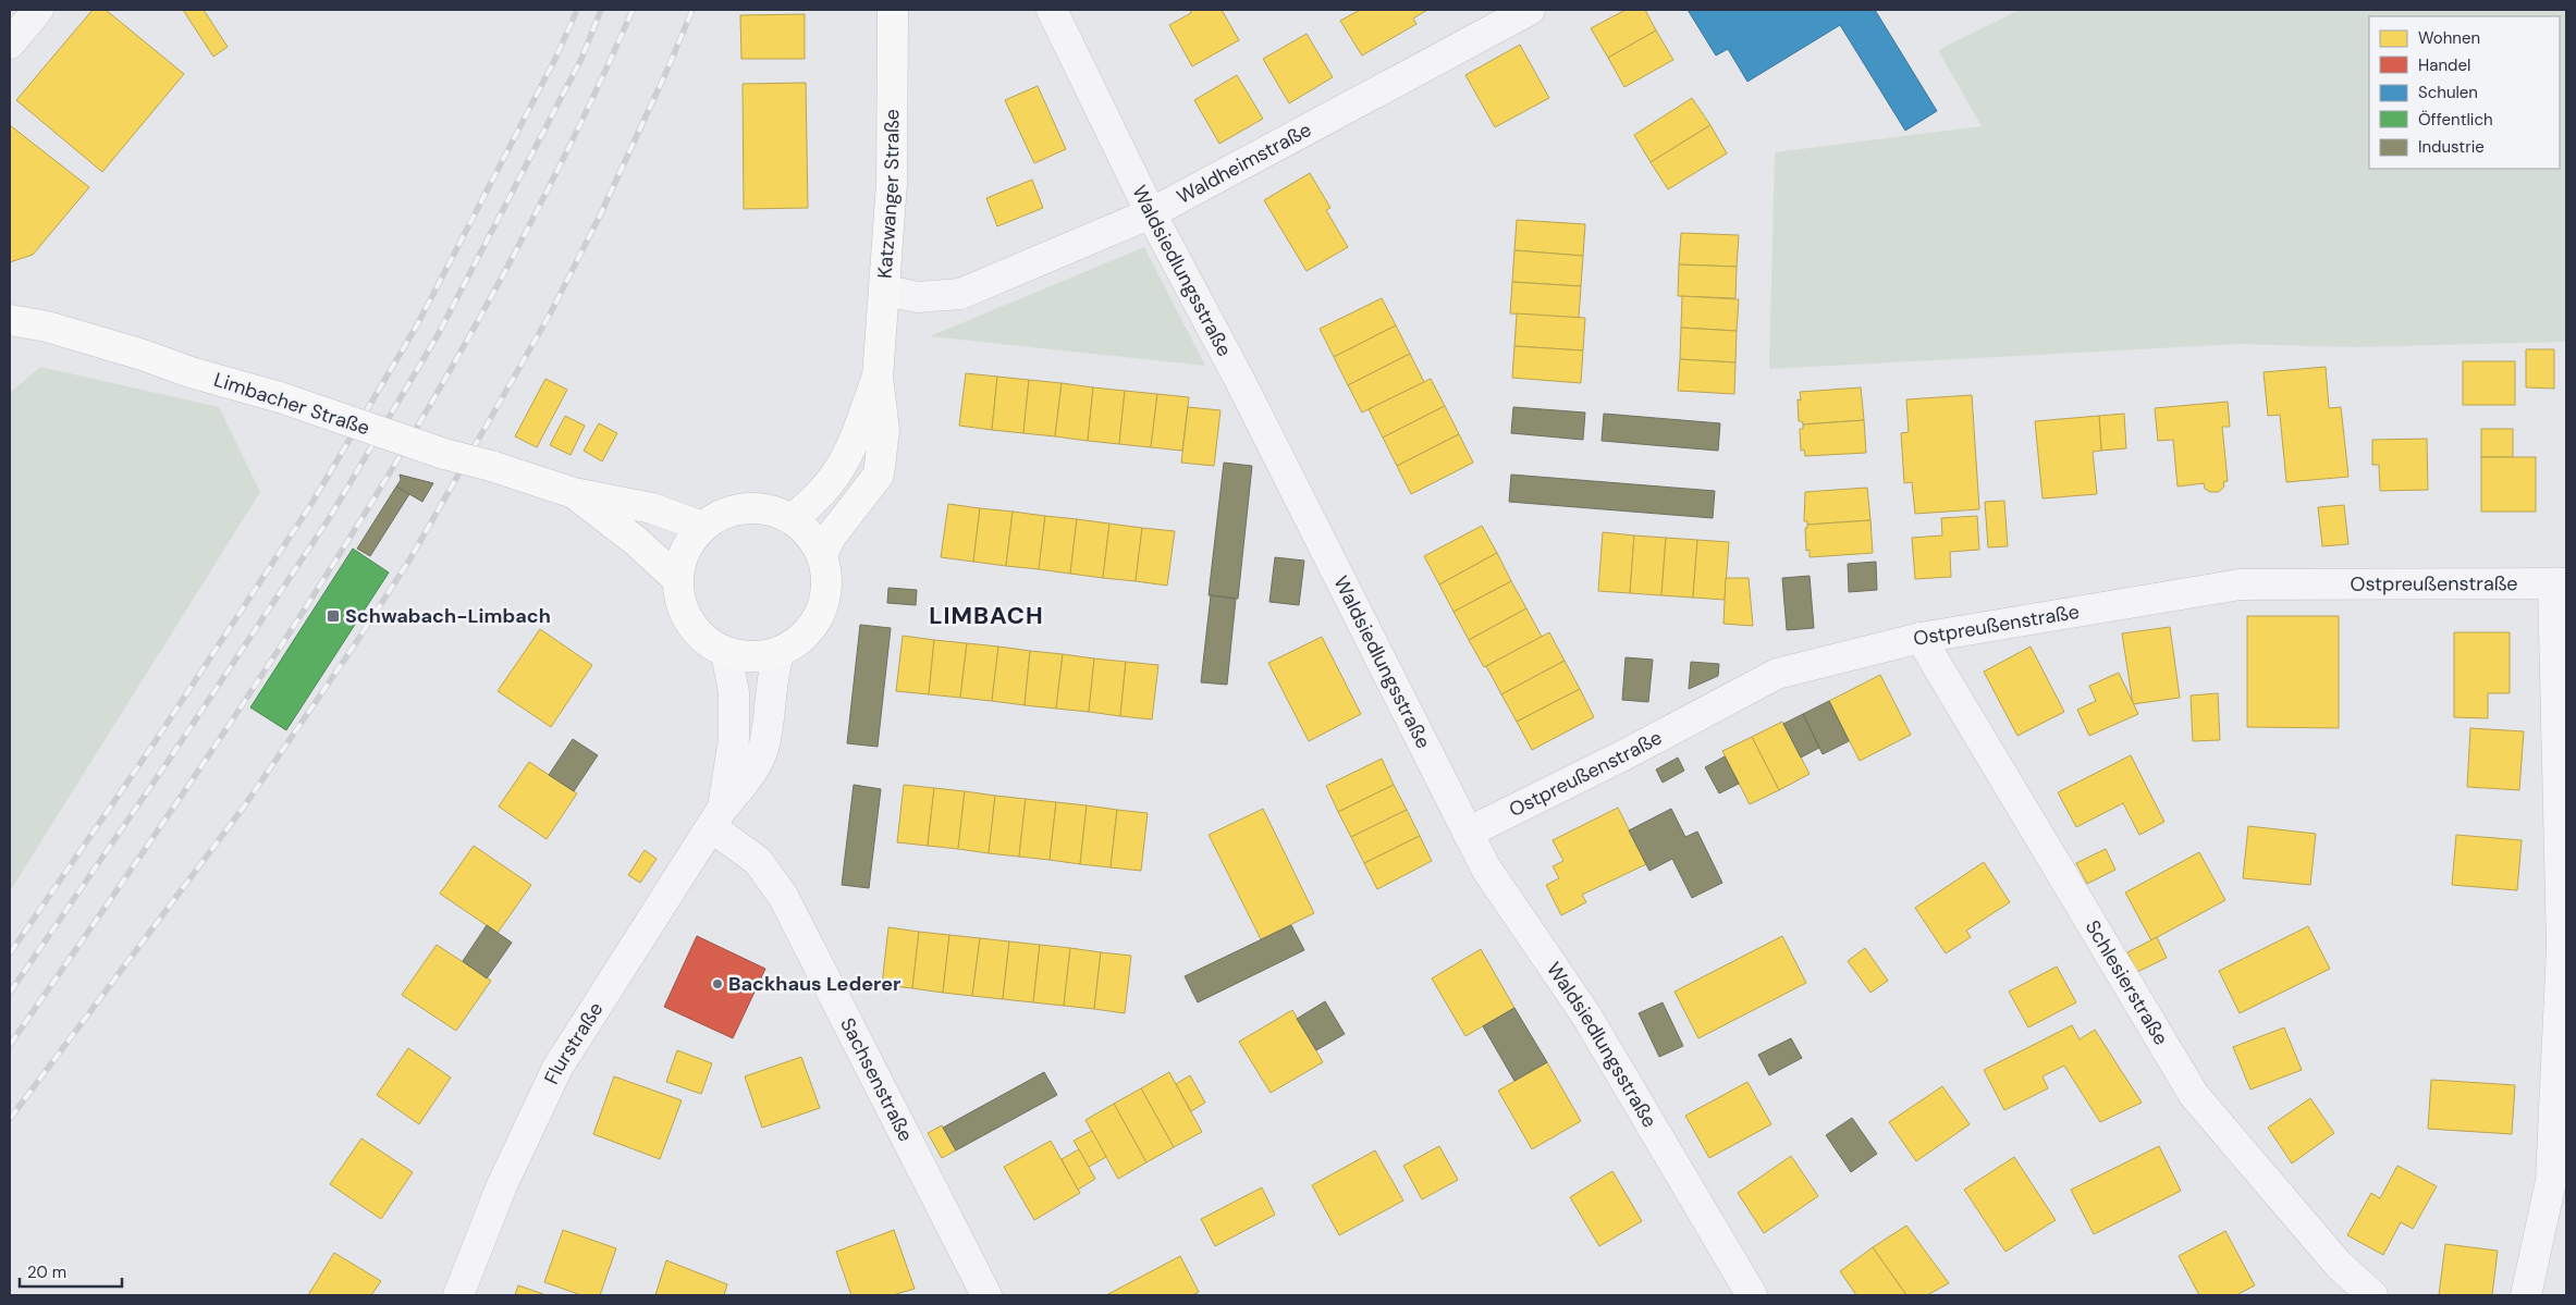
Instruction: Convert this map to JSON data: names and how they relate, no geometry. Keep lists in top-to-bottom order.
{
  "streets": {
    "main road": ["Katzwanger Straße", "Limbacher Straße"],
    "street": [
      "Waldheimstraße",
      "Waldsiedlungsstraße",
      "Ostpreußenstraße",
      "Schlesierstraße",
      "Flurstraße",
      "Sachsenstraße"
    ]
  },
  "crossings": [
    ["Waldheimstraße", "Katzwanger Straße"],
    ["Waldheimstraße", "Waldsiedlungsstraße"],
    ["Katzwanger Straße", "Limbacher Straße"],
    ["Katzwanger Straße", "Flurstraße"],
    ["Waldsiedlungsstraße", "Ostpreußenstraße"],
    ["Limbacher Straße", "Flurstraße"],
    ["Ostpreußenstraße", "Schlesierstraße"],
    ["Flurstraße", "Sachsenstraße"]
  ],
  "districts": ["LIMBACH"],
  "places": {
    "transit": ["Schwabach-Limbach"],
    "other": ["Backhaus Lederer"]
  },
  "legend": [
    "Wohnen",
    "Handel",
    "Schulen",
    "Öffentlich",
    "Industrie"
  ],
  "scale_bar": "20 m"
}
